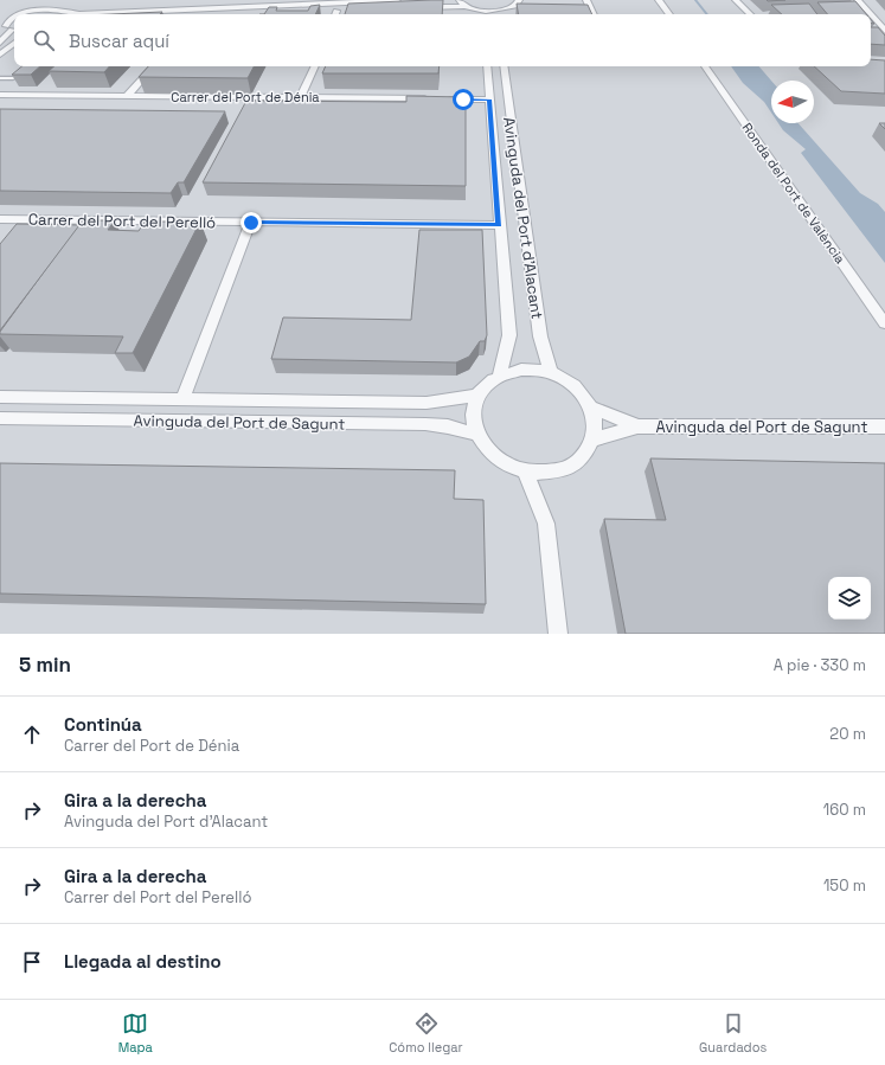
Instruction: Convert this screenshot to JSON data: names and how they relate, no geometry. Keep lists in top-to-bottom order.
{
  "streets": {
    "street": [
      "Carrer del Port de Dénia",
      "Ronda del Port de València",
      "Avinguda del Port d'Alacant",
      "Carrer del Port del Perelló",
      "Avinguda del Port de Sagunt"
    ]
  },
  "crossings": [
    ["Carrer del Port de Dénia", "Avinguda del Port d'Alacant"],
    ["Avinguda del Port d'Alacant", "Carrer del Port del Perelló"],
    ["Avinguda del Port d'Alacant", "Avinguda del Port de Sagunt"]
  ],
  "north": "left",
  "page": {
    "search": "Buscar aquí",
    "heading": ["5 min", "A pie · 330 m"],
    "list": [
      ["Continúa", "Carrer del Port de Dénia", "20 m"],
      ["Gira a la derecha", "Avinguda del Port d'Alacant", "160 m"],
      ["Gira a la derecha", "Carrer del Port del Perelló", "150 m"],
      "Llegada al destino"
    ],
    "nav": ["Mapa", "Cómo llegar", "Guardados"]
  }
}
